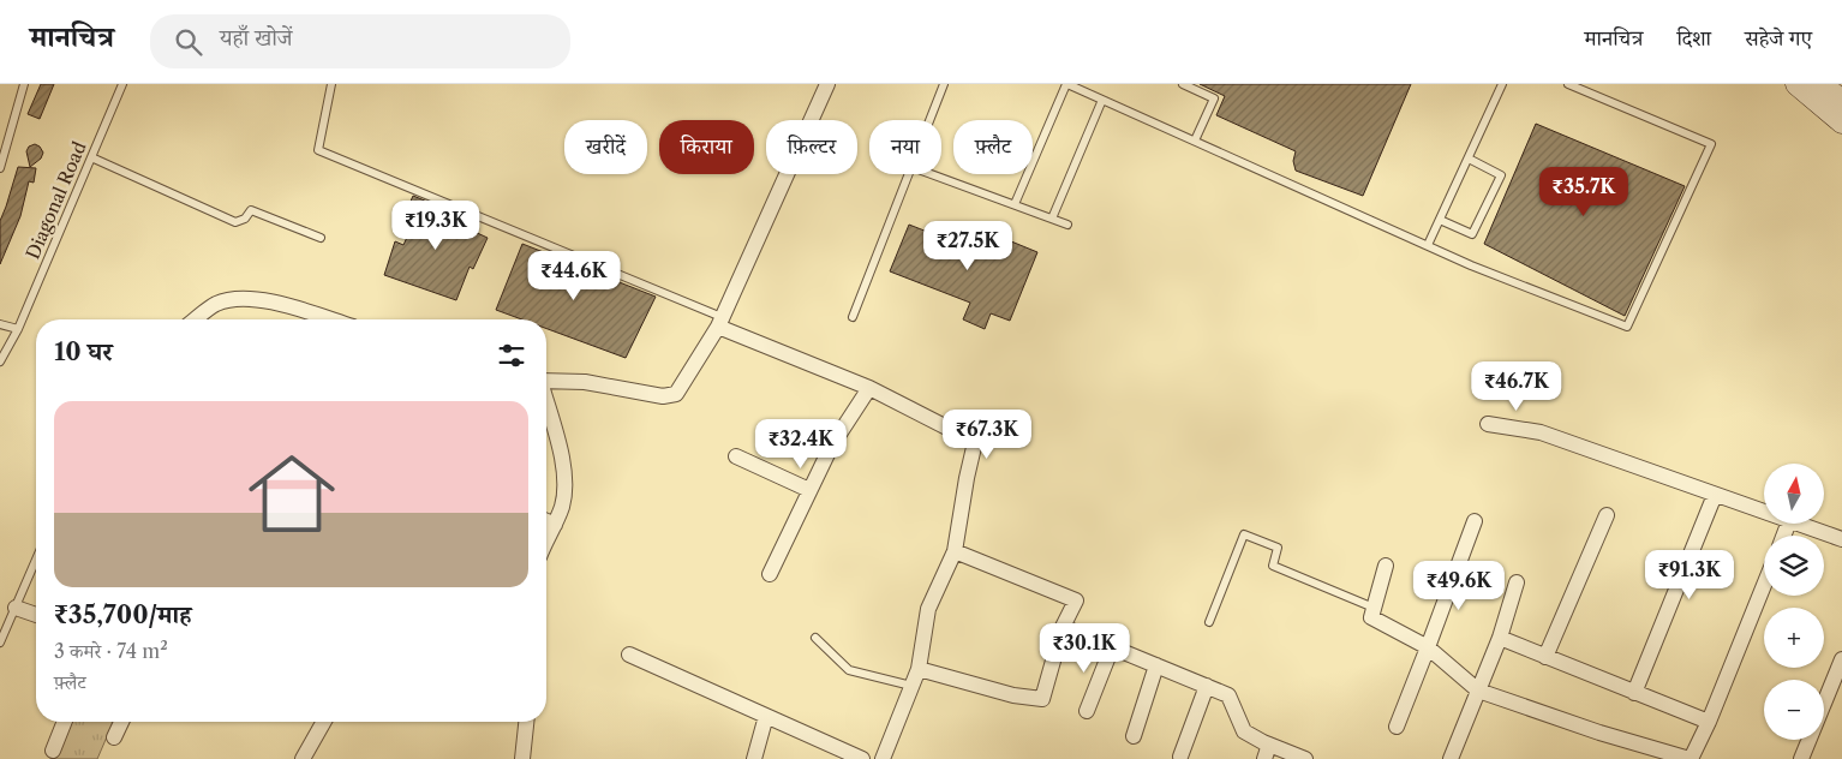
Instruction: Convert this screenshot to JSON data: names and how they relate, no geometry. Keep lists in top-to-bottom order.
{
  "streets": {
    "lane": ["Diagonal Road"]
  },
  "north": "top",
  "page": {
    "header": "मानचित्र",
    "search": "यहाँ खोजें",
    "nav": ["मानचित्र", "दिशा", "सहेजे गए"],
    "chip": [
      "खरीदें",
      "किराया",
      "फ़िल्टर",
      "नया",
      "फ़्लैट"
    ],
    "price": [
      "₹35.7K",
      "₹19.3K",
      "₹27.5K",
      "₹44.6K",
      "₹46.7K",
      "₹67.3K",
      "₹32.4K",
      "₹91.3K",
      "₹49.6K",
      "₹30.1K"
    ],
    "heading": "10 घर",
    "list": [
      {
        "name": "₹35,700/माह",
        "note": "3 कमरे · 74 m² · फ़्लैट"
      }
    ],
    "map_buttons": ["+", "−"]
  }
}
